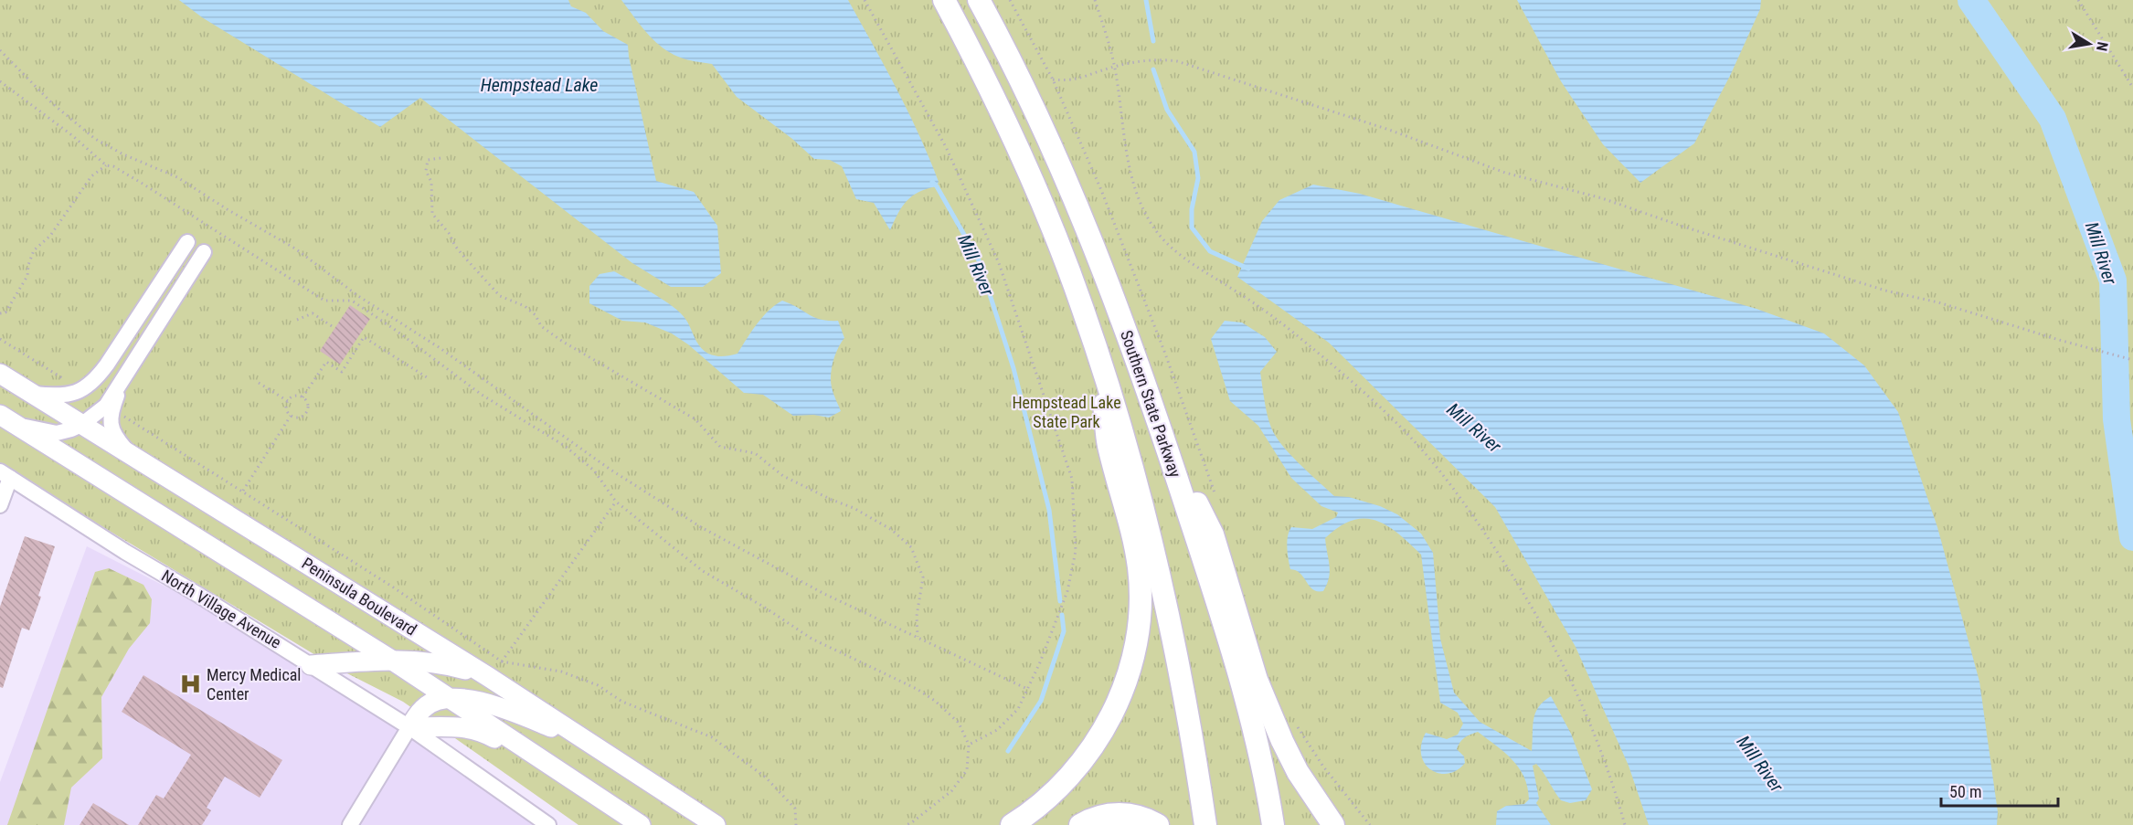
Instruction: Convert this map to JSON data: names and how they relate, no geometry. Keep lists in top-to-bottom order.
{
  "streets": {
    "highway": ["Southern State Parkway"],
    "main road": ["Peninsula Boulevard"],
    "street": ["North Village Avenue"]
  },
  "water": ["Hempstead Lake", "Mill River"],
  "parks": ["Hempstead Lake State Park"],
  "places": {
    "hospital": ["Mercy Medical Center"]
  },
  "scale_bar": "50 m",
  "north": "right"
}
